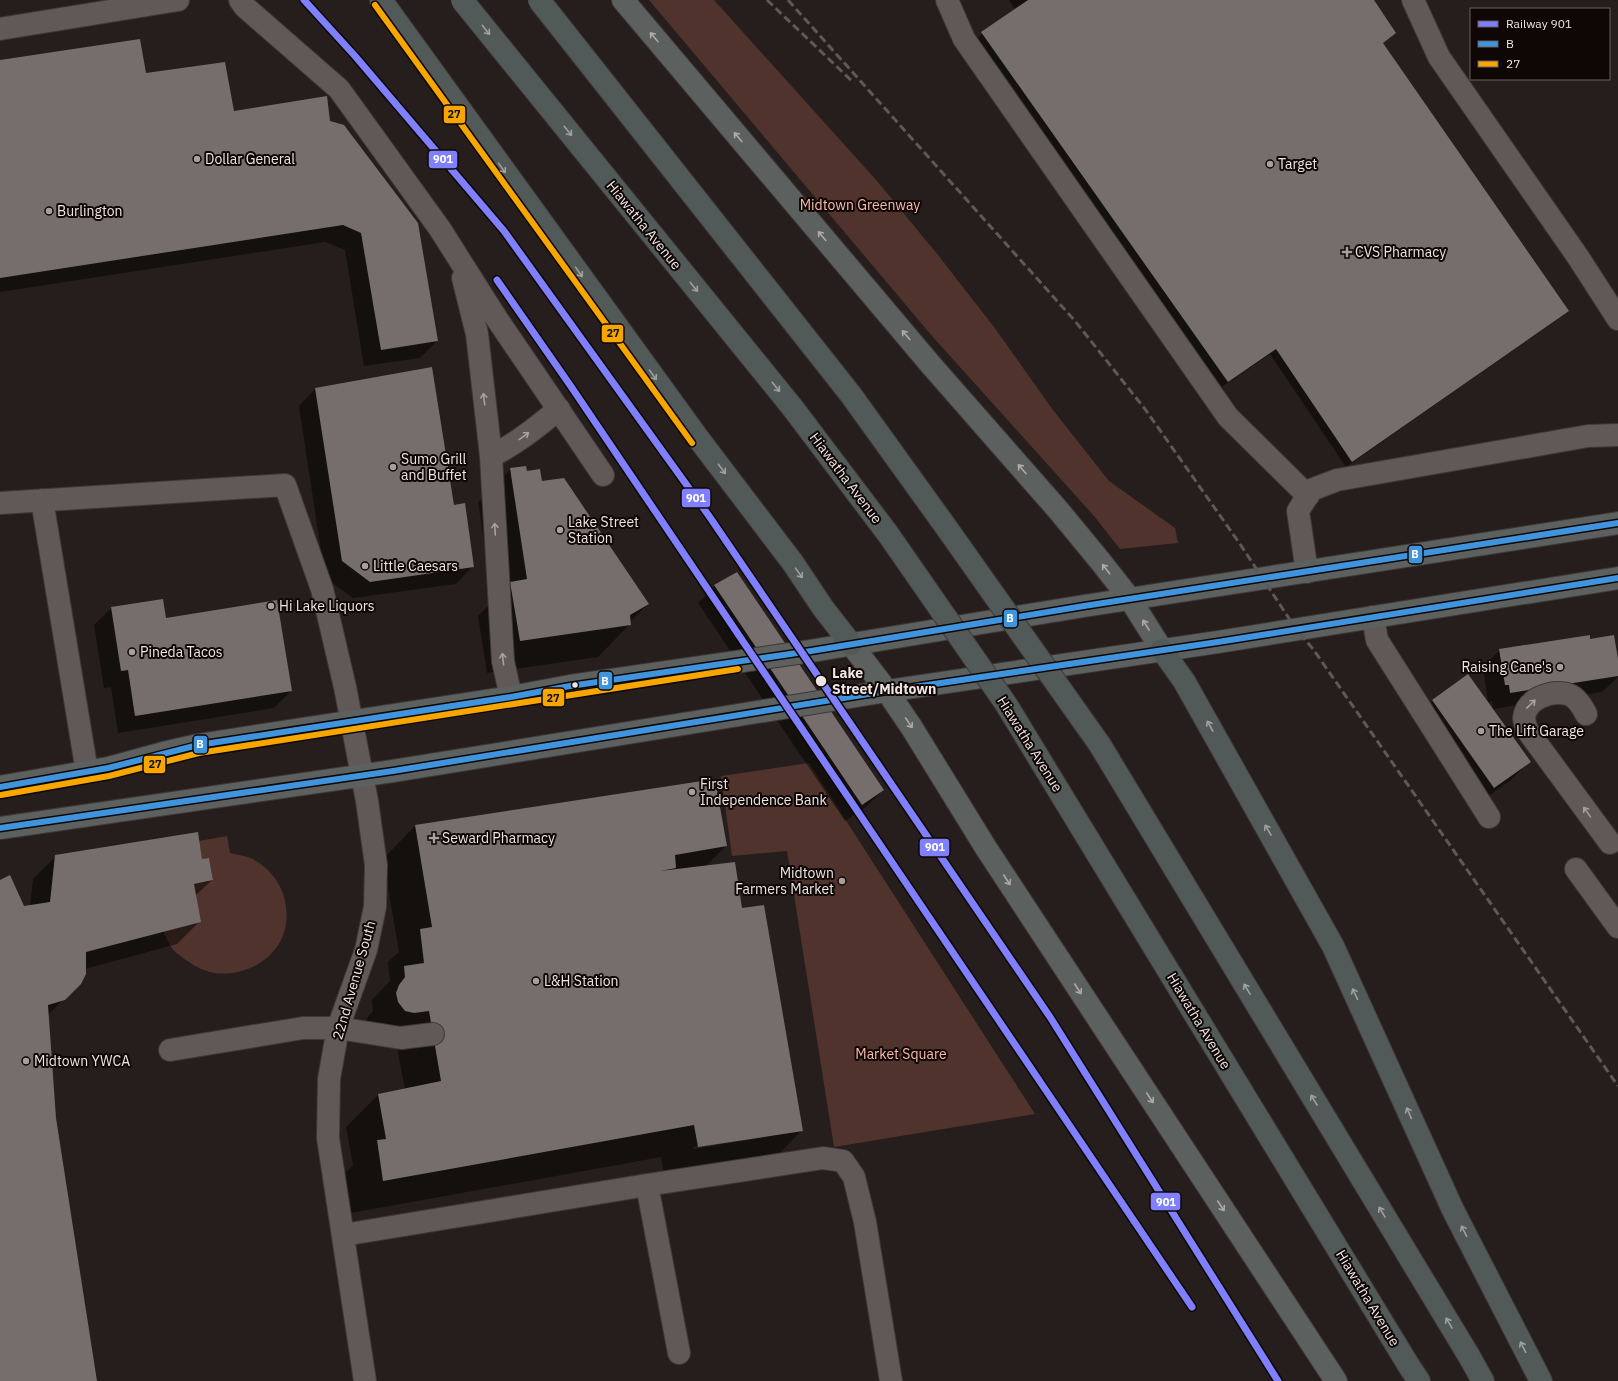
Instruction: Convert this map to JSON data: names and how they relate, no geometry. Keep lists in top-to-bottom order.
{
  "streets": {
    "highway": ["Hiawatha Avenue"],
    "street": ["22nd Avenue South"]
  },
  "parks": ["Midtown Greenway", "Market Square"],
  "places": {
    "other": [
      "Dollar General",
      "Target",
      "Burlington",
      "Sumo Grill and Buffet",
      "Lake Street Station",
      "Little Caesars",
      "Hi Lake Liquors",
      "Pineda Tacos",
      "Raising Cane's",
      "Lake Street/Midtown",
      "The Lift Garage",
      "First Independence Bank",
      "Midtown Farmers Market",
      "L&H Station",
      "Midtown YWCA"
    ],
    "health": ["CVS Pharmacy", "Seward Pharmacy"]
  },
  "lines": ["rail line 901", "transit line 27", "transit line B"],
  "legend": ["Railway 901", "B", "27"]
}
